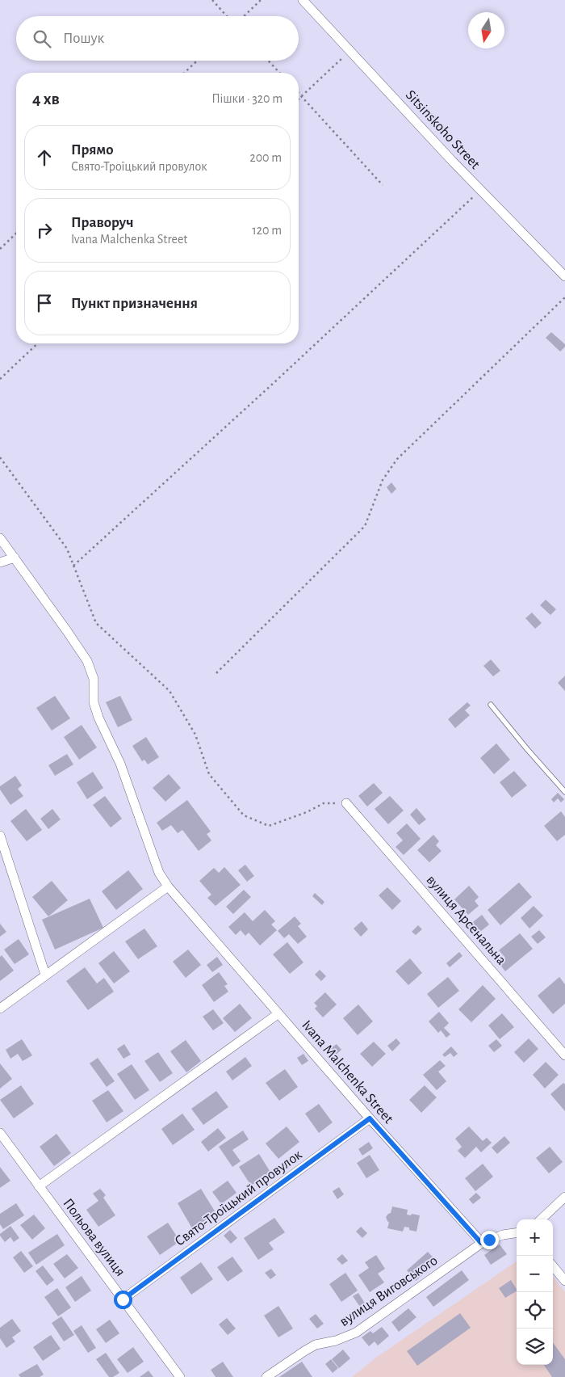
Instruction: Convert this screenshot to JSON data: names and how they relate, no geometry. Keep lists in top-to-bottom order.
{
  "streets": {
    "street": [
      "Sitsinskoho Street",
      "вулиця Арсенальна",
      "Ivana Malchenka Street",
      "Свято-Троїцький провулок",
      "Польова вулиця",
      "вулиця Виговського"
    ]
  },
  "crossings": [
    ["Ivana Malchenka Street", "Свято-Троїцький провулок"],
    ["Ivana Malchenka Street", "вулиця Виговського"],
    ["Свято-Троїцький провулок", "Польова вулиця"]
  ],
  "north": "bottom",
  "page": {
    "search": "Пошук",
    "heading": ["4 хв", "Пішки · 320 m"],
    "list": [
      ["Прямо", "Свято-Троїцький провулок", "200 m"],
      ["Праворуч", "Ivana Malchenka Street", "120 m"],
      "Пункт призначення"
    ],
    "map_buttons": ["+", "−"]
  }
}
